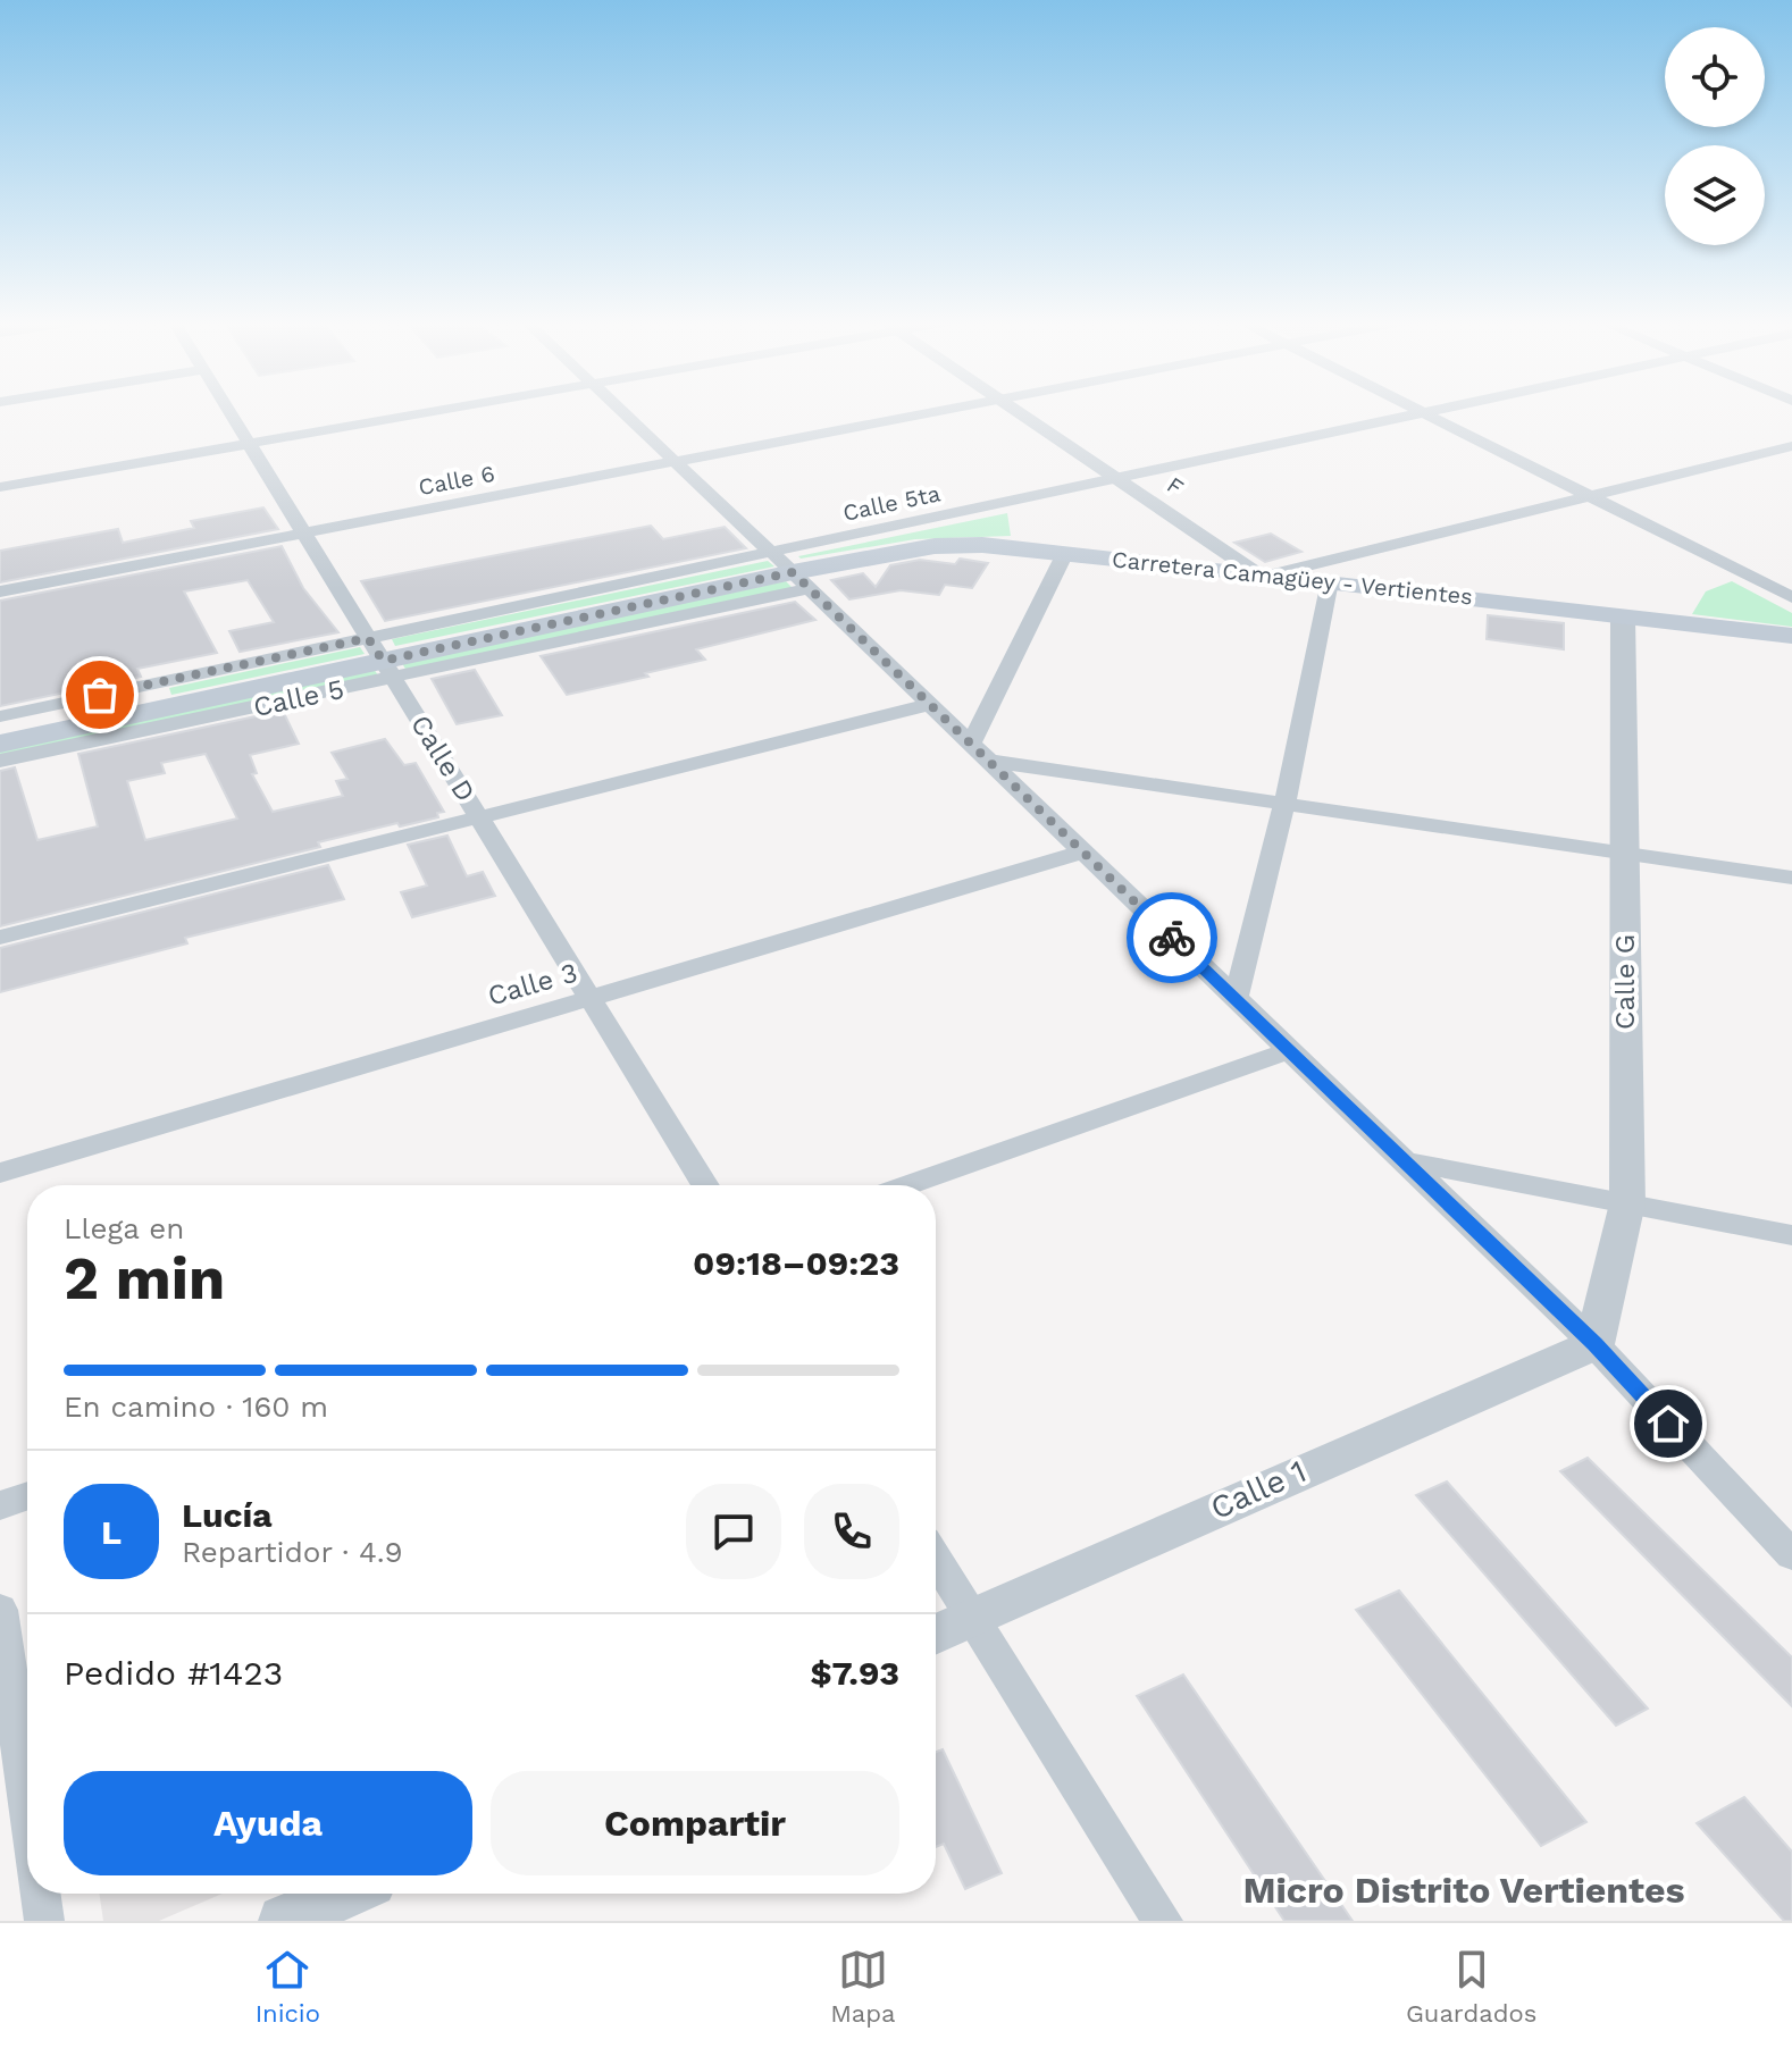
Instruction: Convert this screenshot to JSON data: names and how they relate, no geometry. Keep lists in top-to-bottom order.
{
  "streets": {
    "main road": ["Carretera Camagüey - Vertientes", "Calle 5"],
    "street": [
      "Calle 6",
      "F",
      "Calle 5ta",
      "Calle D",
      "Calle G",
      "Calle 3",
      "Calle 1"
    ]
  },
  "crossings": [
    ["Calle 6", "Calle D"],
    ["F", "Calle 5ta"],
    ["F", "Carretera Camagüey - Vertientes"],
    ["Calle 5ta", "Calle 5"],
    ["Calle 5ta", "Calle D"],
    ["Carretera Camagüey - Vertientes", "Calle 5"],
    ["Carretera Camagüey - Vertientes", "Calle G"],
    ["Calle 5", "Calle D"],
    ["Calle D", "Calle 3"],
    ["Calle G", "Calle 1"]
  ],
  "districts": ["Micro Distrito Vertientes"],
  "page": {
    "heading": ["2 min", "Llega en", "09:18–09:23"],
    "panel": [
      "Lucía",
      "Repartidor · 4.9",
      "Pedido #1423",
      "$7.93"
    ],
    "bar": "En camino · 160 m",
    "round": "L",
    "buttons": ["Ayuda", "Compartir"],
    "tabs": ["Inicio", "Mapa", "Guardados"]
  }
}
